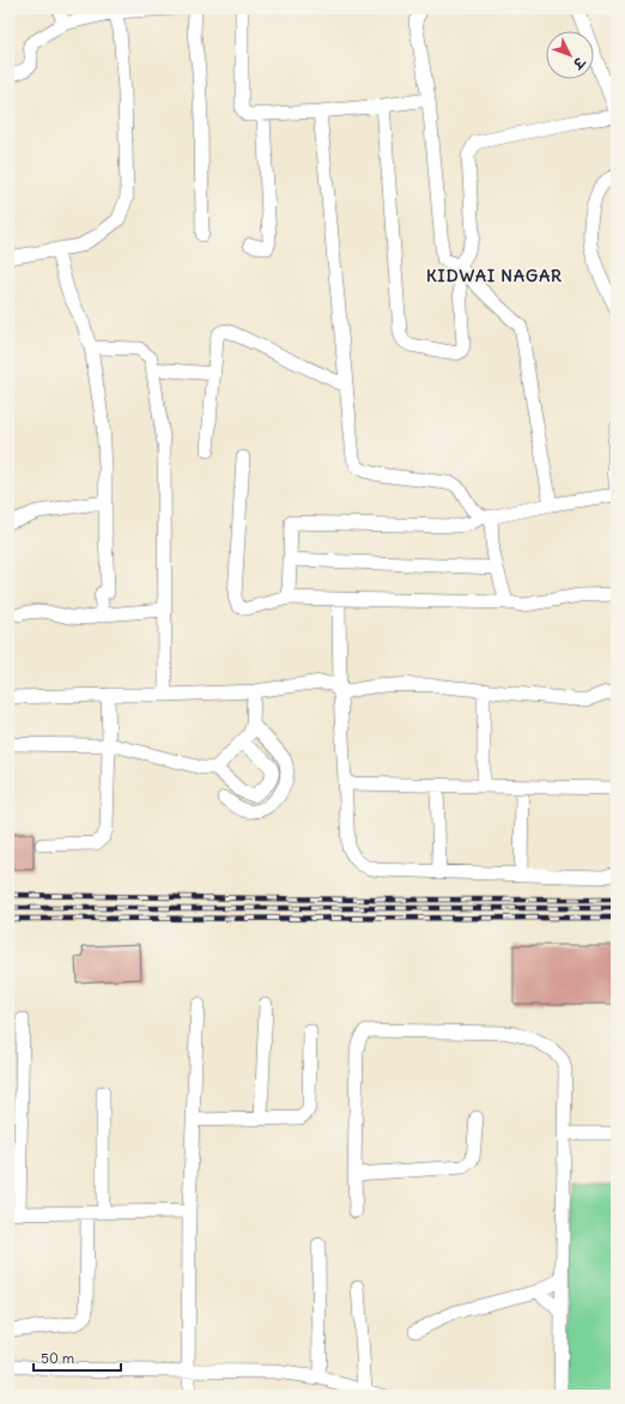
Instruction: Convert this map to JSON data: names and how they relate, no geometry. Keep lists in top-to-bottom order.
{
  "districts": ["KIDWAI NAGAR"],
  "scale_bar": "50 m",
  "north": "bottom right"
}
